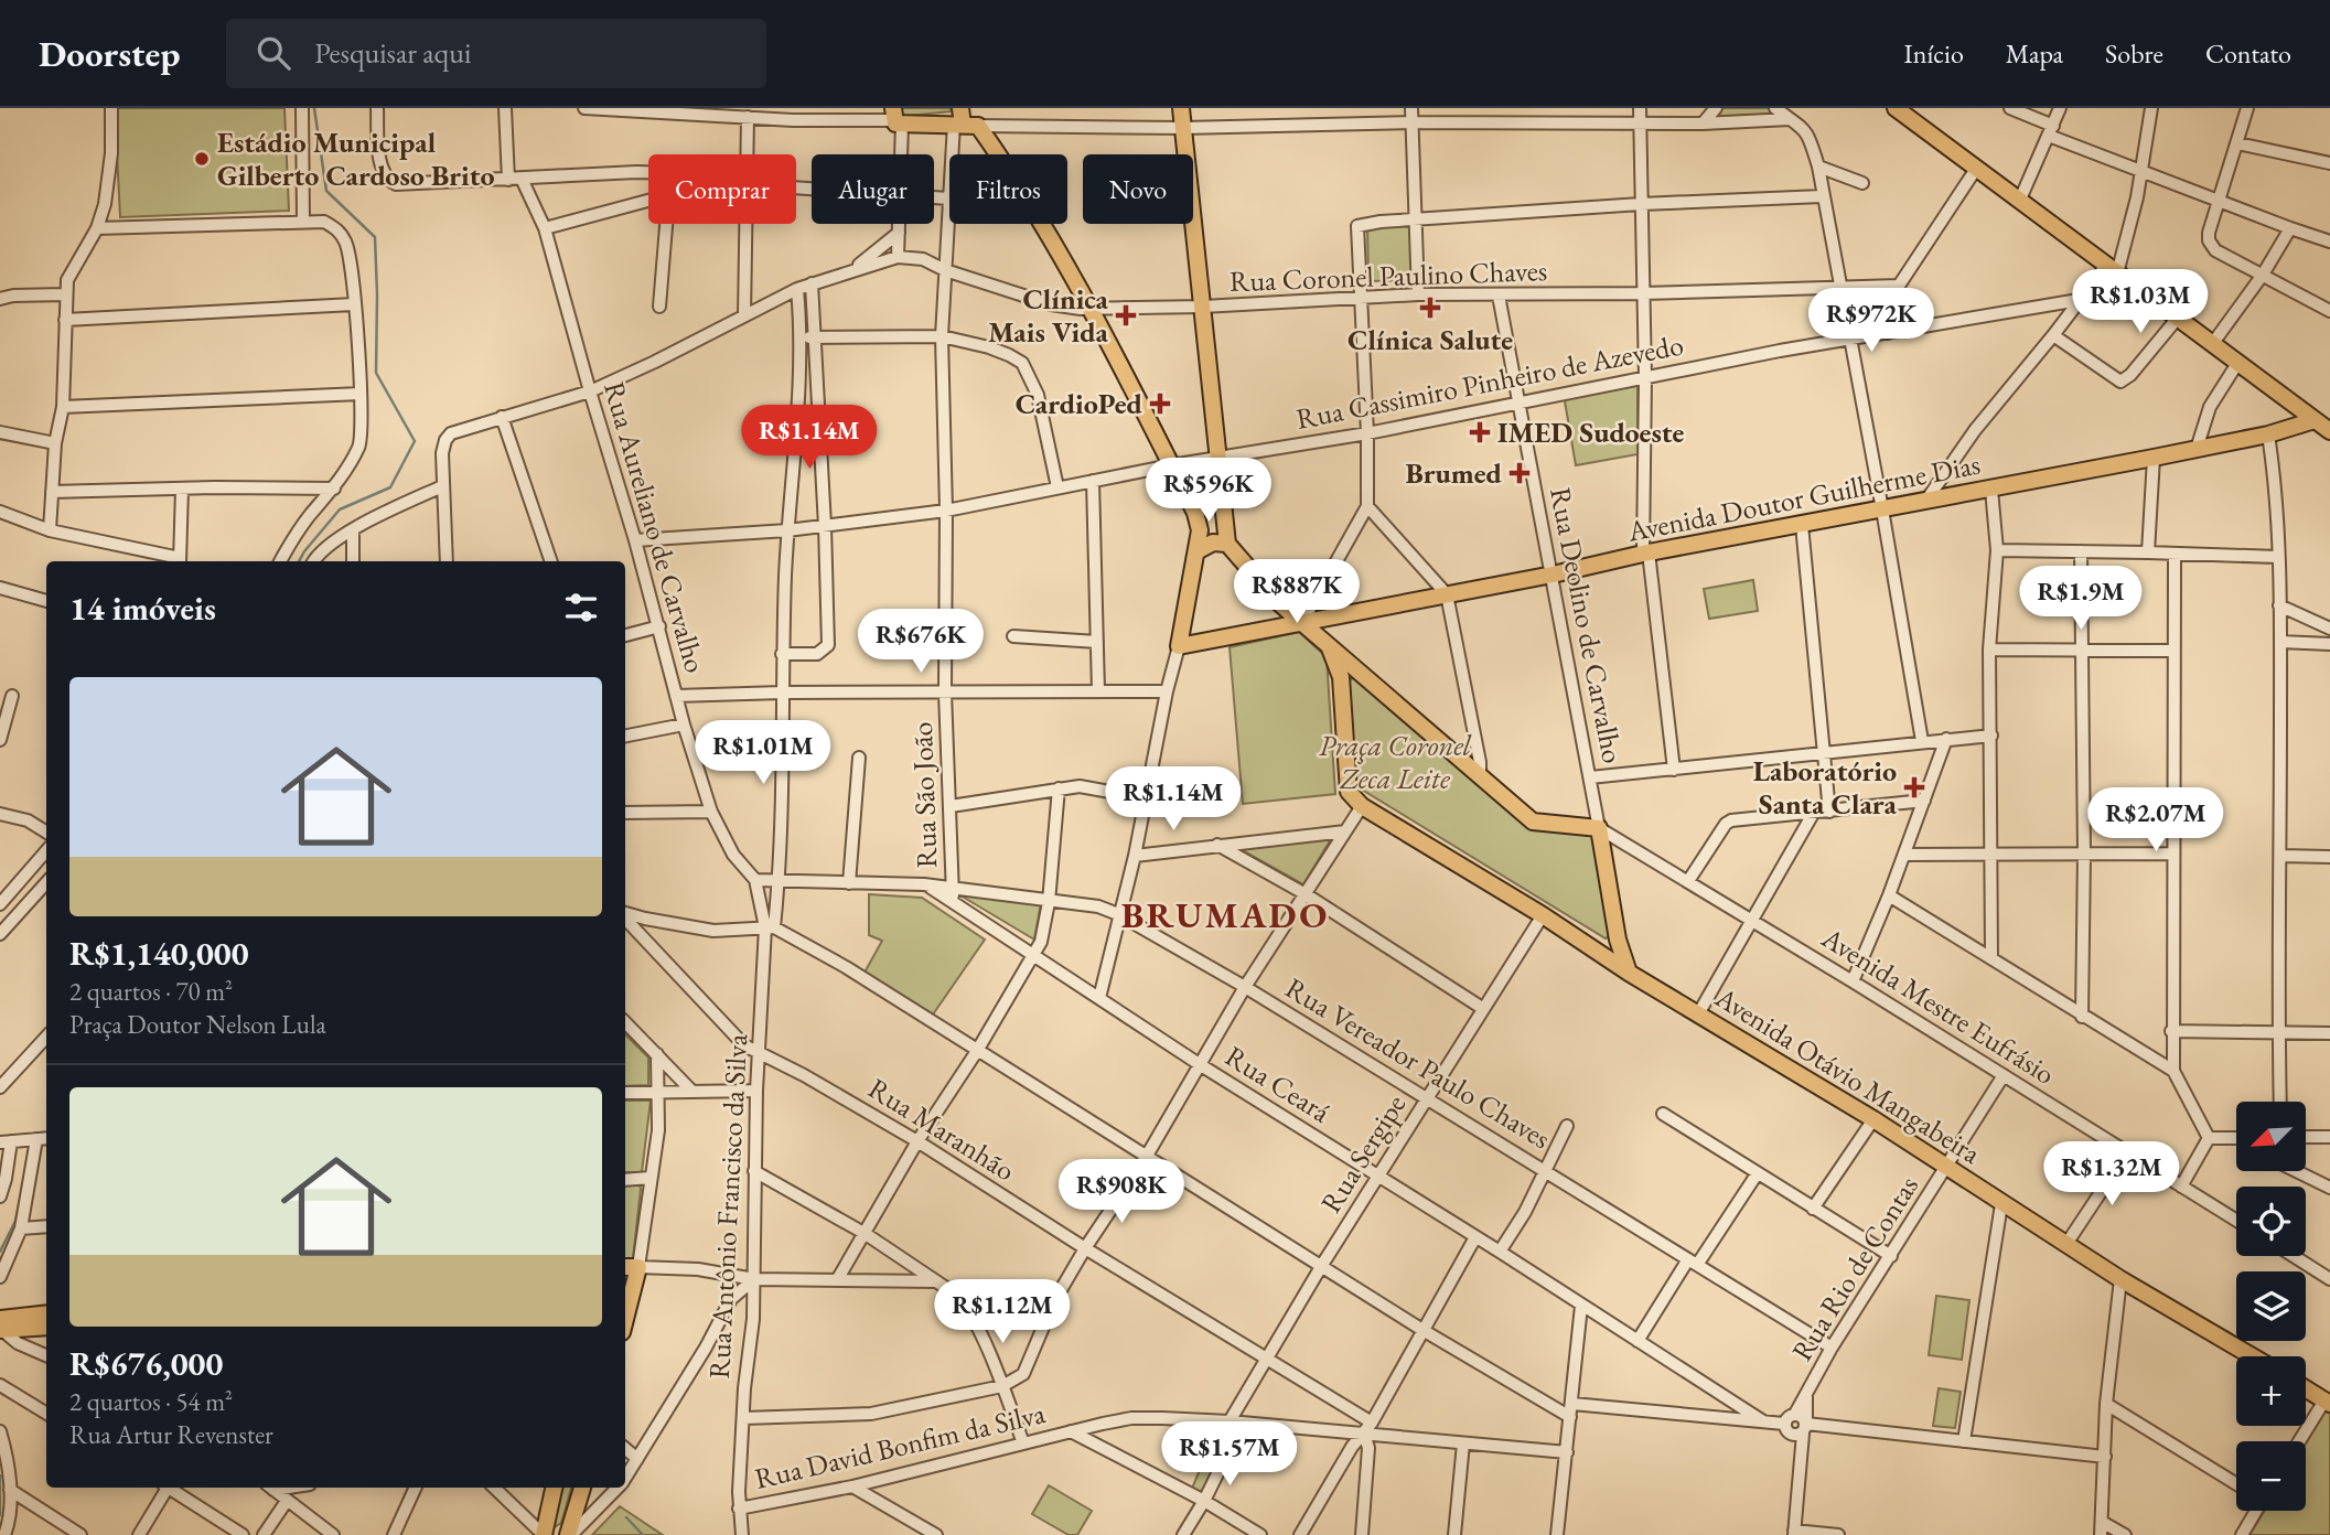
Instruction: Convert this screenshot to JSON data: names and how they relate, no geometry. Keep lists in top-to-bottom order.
{
  "streets": {
    "main road": ["Avenida Doutor Guilherme Dias", "Avenida Otávio Mangabeira"],
    "street": [
      "Rua Coronel Paulino Chaves",
      "Rua Cassimiro Pinheiro de Azevedo",
      "Rua Aureliano de Carvalho",
      "Rua Deolino de Carvalho",
      "Rua São João",
      "Avenida Mestre Eufrásio",
      "Rua Vereador Paulo Chaves",
      "Rua Ceará",
      "Rua Maranhão",
      "Rua Sergipe",
      "Rua Antônio Francisco da Silva",
      "Rua Rio de Contas",
      "Rua David Bonfim da Silva"
    ]
  },
  "crossings": [
    ["Rua Coronel Paulino Chaves", "Rua Deolino de Carvalho"],
    ["Rua Coronel Paulino Chaves", "Rua São João"],
    ["Rua Cassimiro Pinheiro de Azevedo", "Rua Aureliano de Carvalho"],
    ["Rua Cassimiro Pinheiro de Azevedo", "Rua Deolino de Carvalho"],
    ["Rua Cassimiro Pinheiro de Azevedo", "Rua São João"],
    ["Avenida Doutor Guilherme Dias", "Rua Deolino de Carvalho"],
    ["Rua Aureliano de Carvalho", "Rua Vereador Paulo Chaves"],
    ["Rua Aureliano de Carvalho", "Rua Antônio Francisco da Silva"],
    ["Rua Deolino de Carvalho", "Avenida Mestre Eufrásio"],
    ["Rua São João", "Rua Vereador Paulo Chaves"],
    ["Rua São João", "Rua Ceará"],
    ["Avenida Mestre Eufrásio", "Rua Rio de Contas"],
    ["Rua Vereador Paulo Chaves", "Rua Ceará"],
    ["Rua Vereador Paulo Chaves", "Rua Sergipe"],
    ["Rua Vereador Paulo Chaves", "Rua Antônio Francisco da Silva"],
    ["Rua Vereador Paulo Chaves", "Rua Rio de Contas"],
    ["Avenida Otávio Mangabeira", "Rua Rio de Contas"],
    ["Rua Ceará", "Rua Sergipe"],
    ["Rua Maranhão", "Rua Sergipe"],
    ["Rua Maranhão", "Rua Antônio Francisco da Silva"],
    ["Rua Sergipe", "Rua David Bonfim da Silva"],
    ["Rua Antônio Francisco da Silva", "Rua David Bonfim da Silva"]
  ],
  "districts": ["BRUMADO"],
  "parks": ["Praça Coronel Zeca Leite"],
  "places": {
    "other": ["Estádio Municipal Gilberto Cardoso Brito"],
    "health": [
      "Clínica Salute",
      "Clínica Mais Vida",
      "CardioPed",
      "IMED Sudoeste",
      "Brumed",
      "Laboratório Santa Clara"
    ]
  },
  "north": "bottom left",
  "page": {
    "header": "Doorstep",
    "search": "Pesquisar aqui",
    "nav": [
      "Início",
      "Mapa",
      "Sobre",
      "Contato"
    ],
    "chip": [
      "Comprar",
      "Alugar",
      "Filtros",
      "Novo"
    ],
    "price": [
      "R$1.03M",
      "R$972K",
      "R$1.14M",
      "R$596K",
      "R$887K",
      "R$1.9M",
      "R$676K",
      "R$1.01M",
      "R$1.14M",
      "R$2.07M",
      "R$1.32M",
      "R$908K",
      "R$1.12M",
      "R$1.57M"
    ],
    "heading": "14 imóveis",
    "list": [
      {
        "name": "R$1,140,000",
        "note": "2 quartos · 70 m² · Praça Doutor Nelson Lula"
      },
      {
        "name": "R$676,000",
        "note": "2 quartos · 54 m² · Rua Artur Revenster"
      }
    ],
    "map_buttons": ["+", "−"]
  }
}
